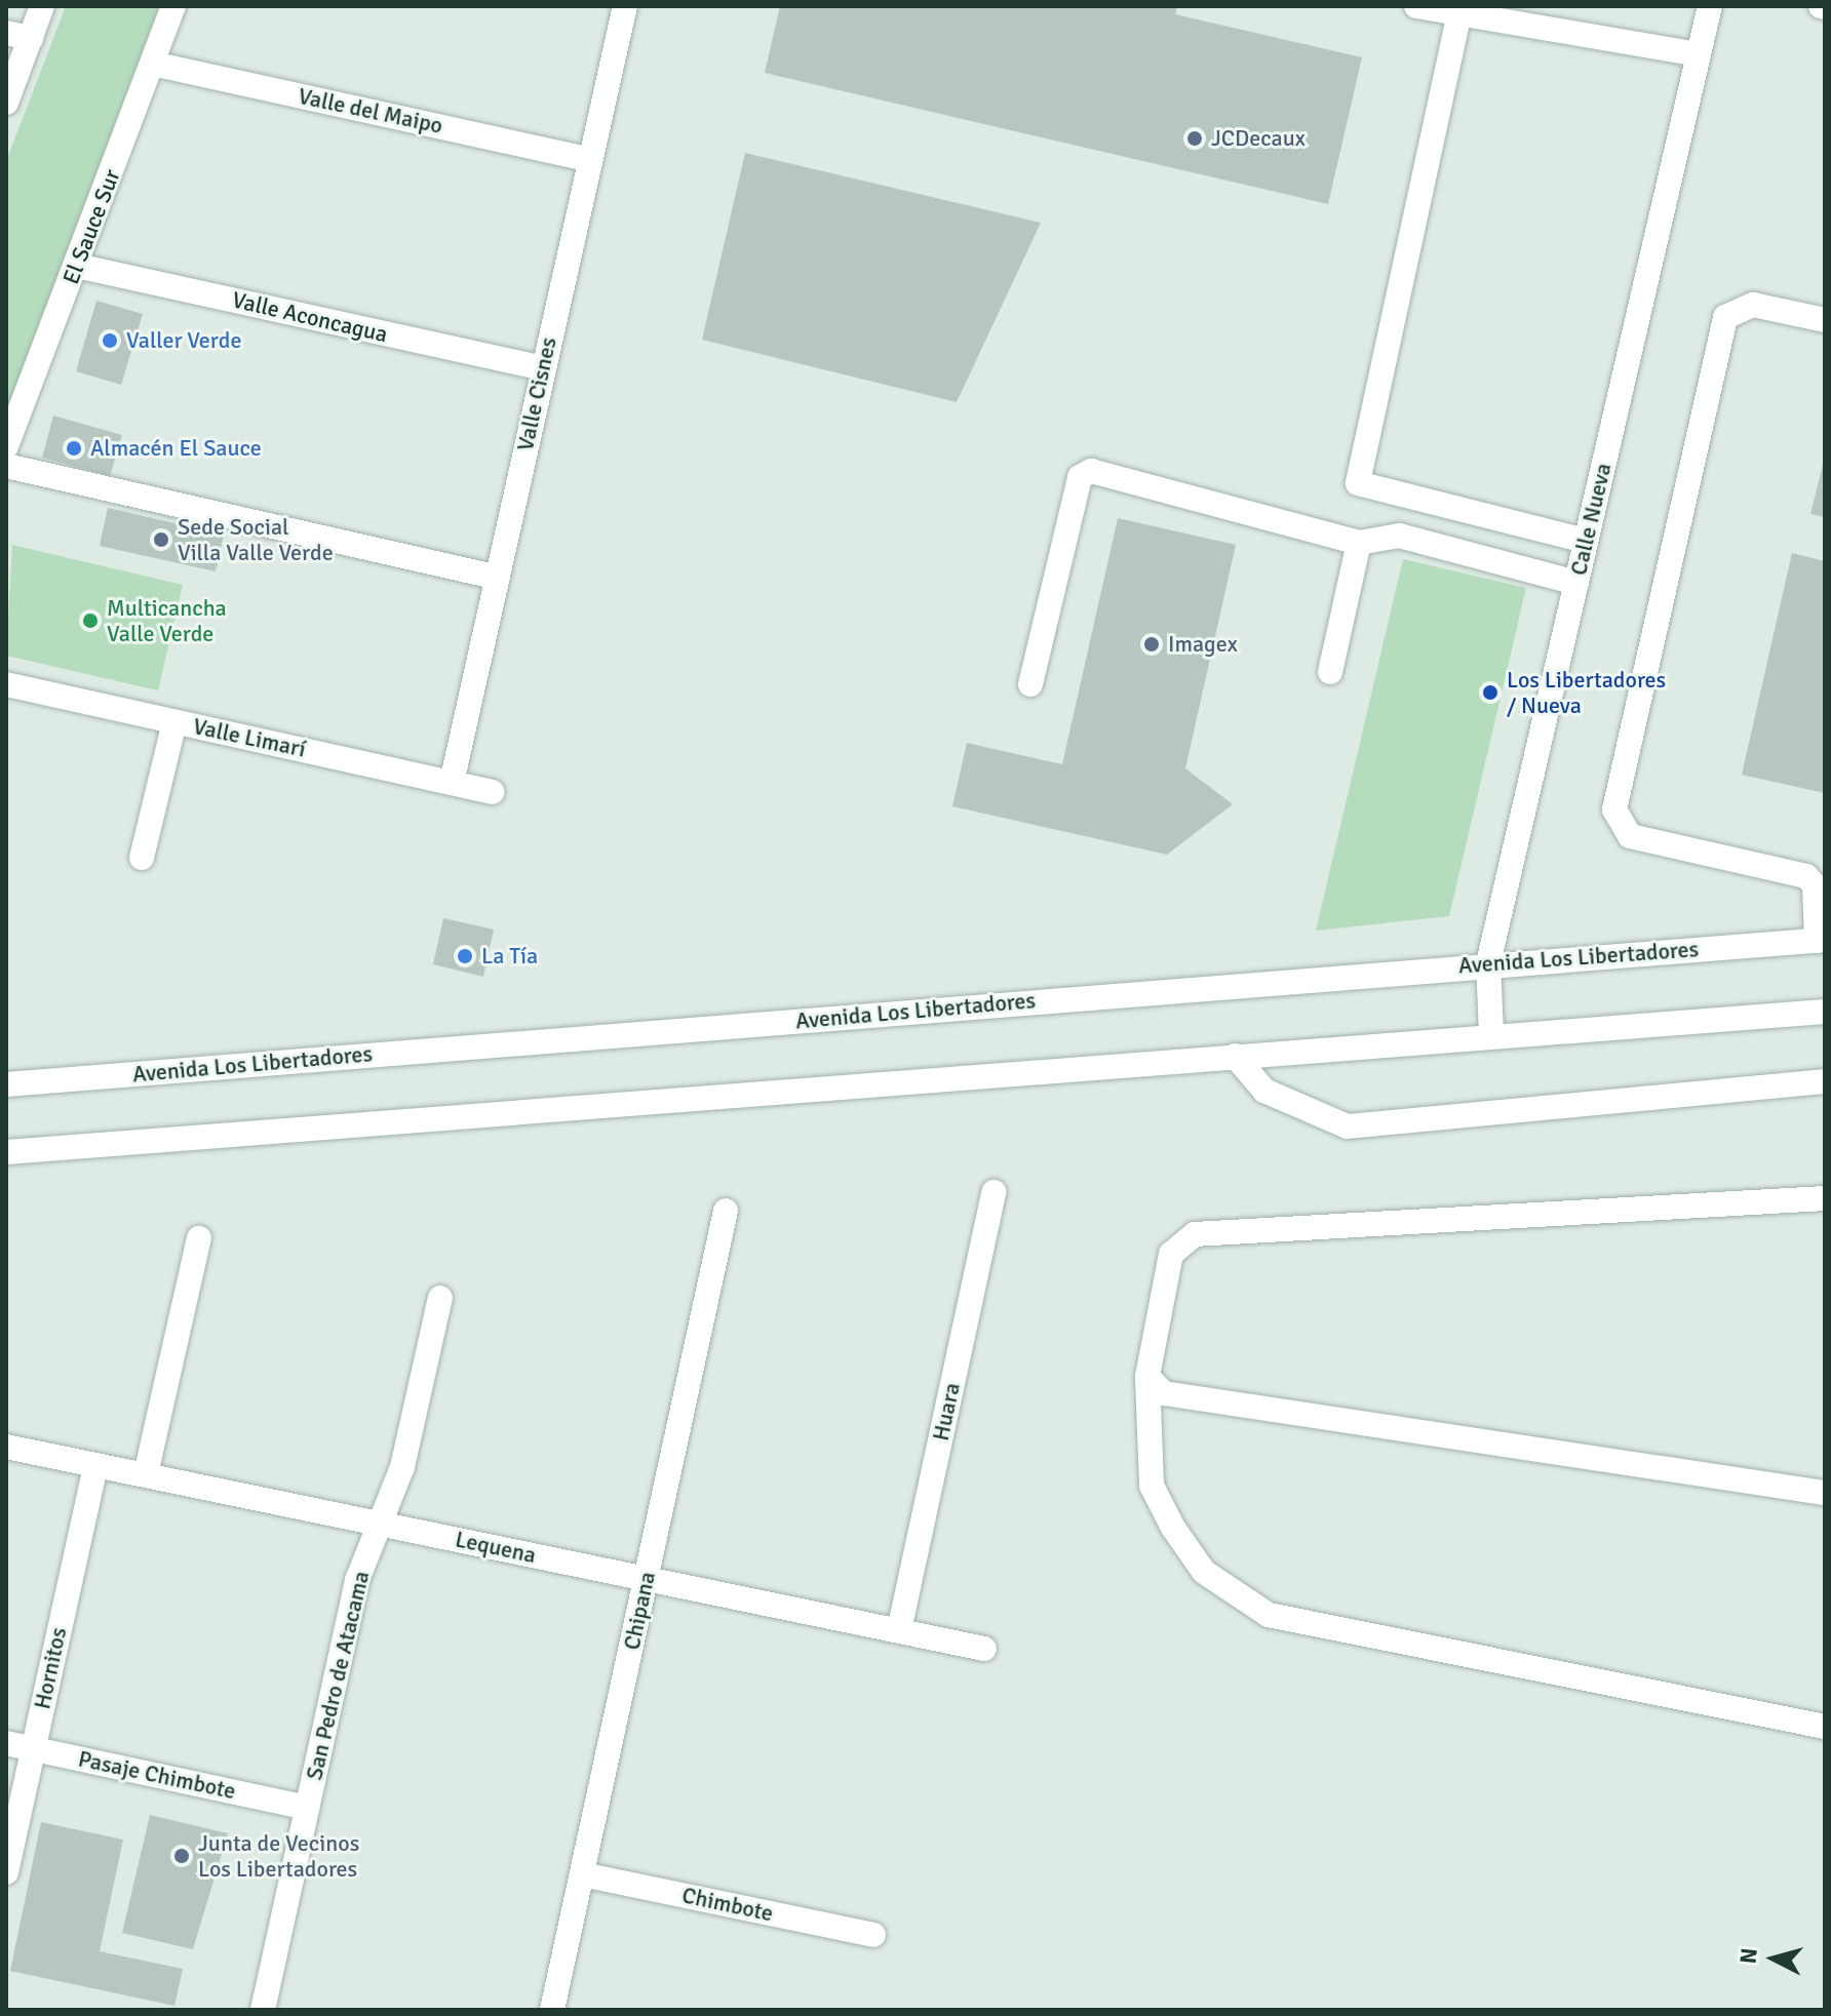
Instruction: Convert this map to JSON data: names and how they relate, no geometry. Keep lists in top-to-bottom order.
{
  "streets": {
    "street": [
      "Valle del Maipo",
      "El Sauce Sur",
      "Valle Aconcagua",
      "Valle Cisnes",
      "Calle Nueva",
      "Valle Limarí",
      "Avenida Los Libertadores",
      "Huara",
      "Lequena",
      "Chipana",
      "Hornitos",
      "San Pedro de Atacama",
      "Pasaje Chimbote",
      "Chimbote"
    ]
  },
  "crossings": [
    ["Valle del Maipo", "El Sauce Sur"],
    ["Valle del Maipo", "Valle Cisnes"],
    ["El Sauce Sur", "Valle Aconcagua"],
    ["Valle Aconcagua", "Valle Cisnes"],
    ["Valle Cisnes", "Valle Limarí"],
    ["Calle Nueva", "Avenida Los Libertadores"],
    ["Huara", "Lequena"],
    ["Lequena", "Chipana"],
    ["Lequena", "Hornitos"],
    ["Lequena", "San Pedro de Atacama"],
    ["Chipana", "Chimbote"],
    ["Hornitos", "Pasaje Chimbote"],
    ["San Pedro de Atacama", "Pasaje Chimbote"]
  ],
  "places": [
    "JCDecaux",
    "Valler Verde",
    "Almacén El Sauce",
    "Sede Social Villa Valle Verde",
    "Multicancha Valle Verde",
    "Imagex",
    "Los Libertadores / Nueva",
    "La Tía",
    "Junta de Vecinos Los Libertadores"
  ],
  "north": "left"
}
